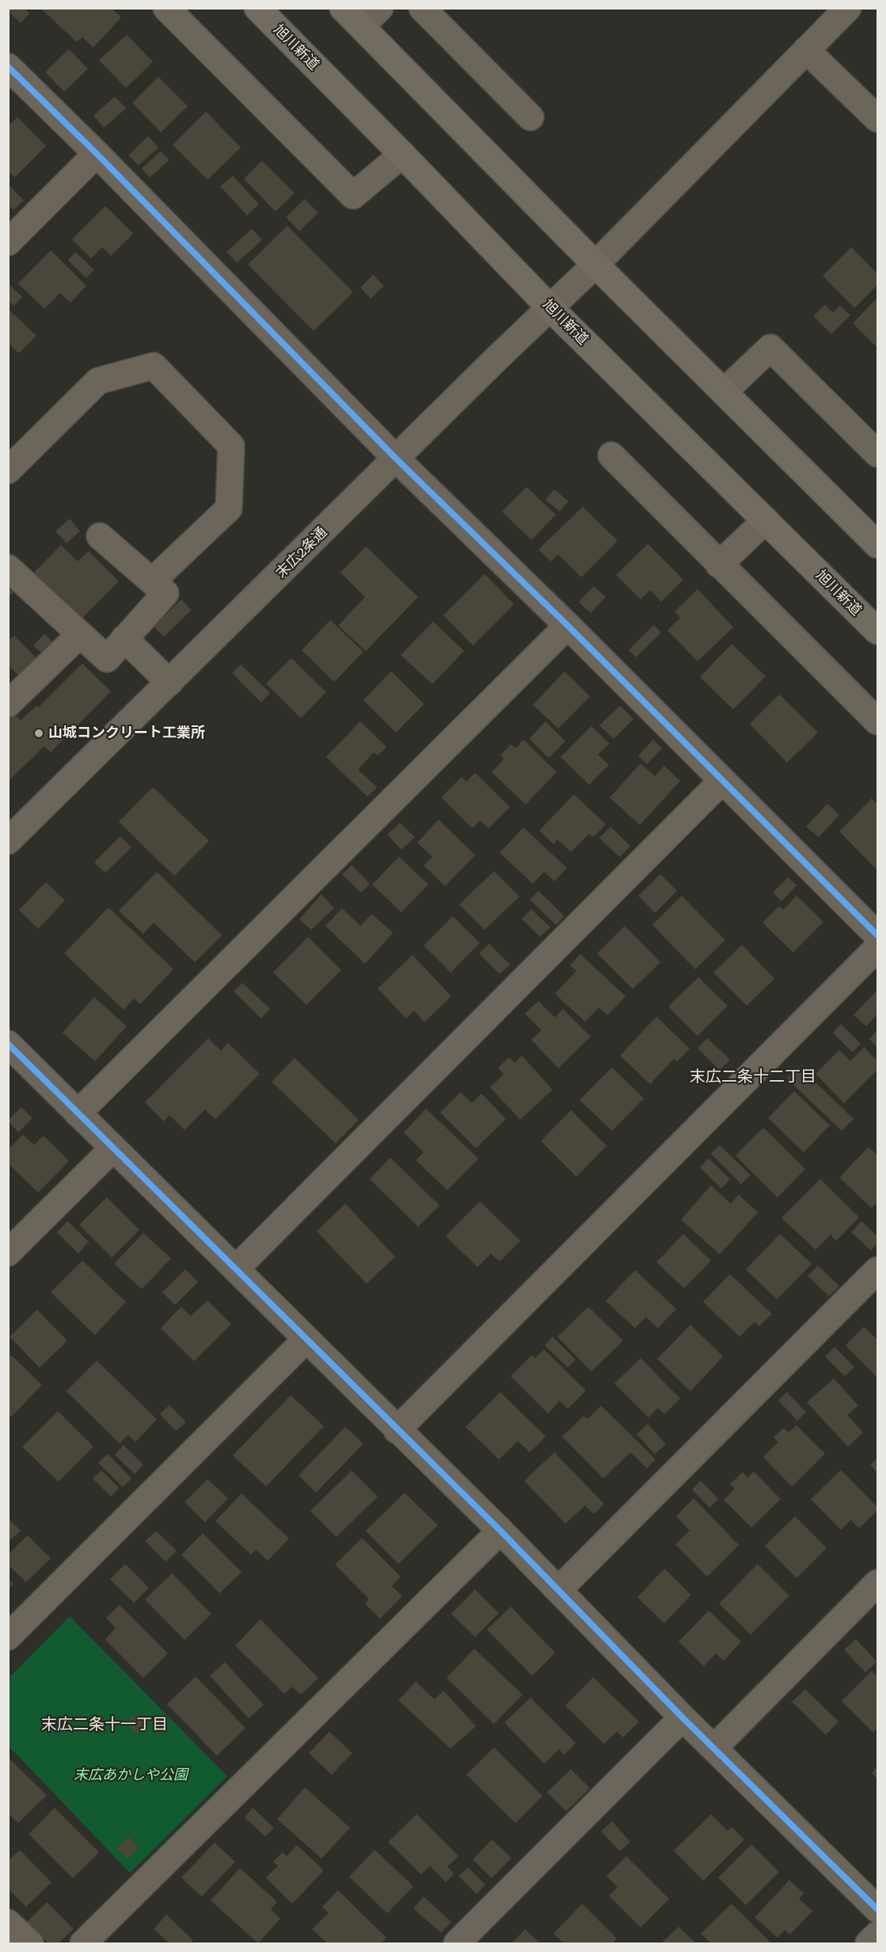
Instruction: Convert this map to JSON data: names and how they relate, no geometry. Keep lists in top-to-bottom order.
{
  "streets": {
    "highway": ["旭川新道"],
    "street": ["末広2条通"]
  },
  "crossings": [
    ["旭川新道", "末広2条通"]
  ],
  "districts": ["末広二条十二丁目", "末広二条十一丁目"],
  "parks": ["末広あかしや公園"],
  "places": ["山城コンクリート工業所"]
}
